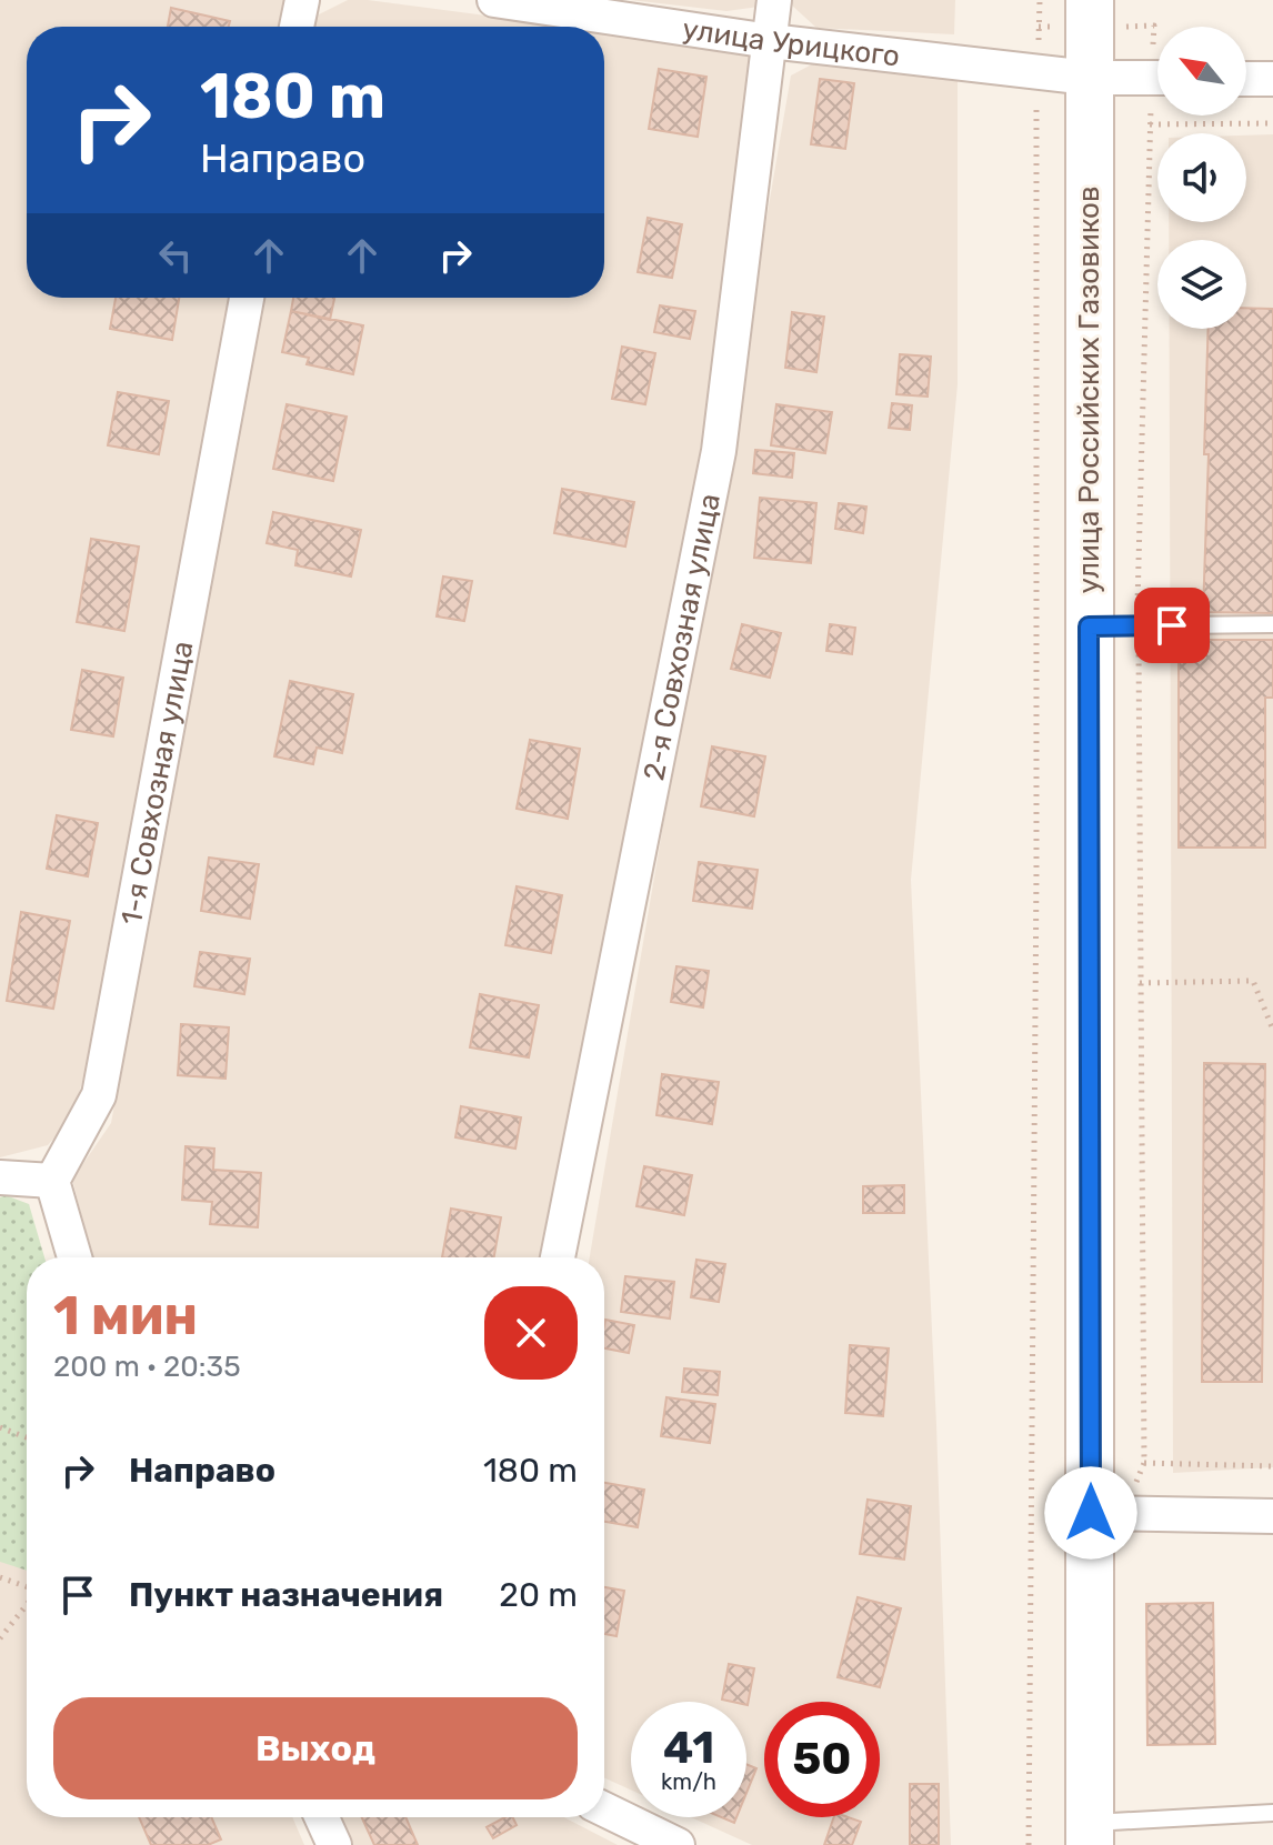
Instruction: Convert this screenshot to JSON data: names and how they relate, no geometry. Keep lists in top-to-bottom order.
{
  "streets": {
    "main road": ["улица Российских Газовиков"],
    "street": ["улица Урицкого", "2-я Совхозная улица", "1-я Совхозная улица"]
  },
  "crossings": [
    ["улица Урицкого", "улица Российских Газовиков"],
    ["улица Урицкого", "2-я Совхозная улица"]
  ],
  "north": "top left",
  "page": {
    "turn": ["180 m", "Направо"],
    "heading": ["1 мин", "200 m · 20:35"],
    "list": [
      {
        "name": "Направо",
        "value": "180 m"
      },
      {
        "name": "Пункт назначения",
        "value": "20 m"
      }
    ],
    "buttons": "Выход",
    "speed": "41 km/h",
    "limit": "50"
  }
}
